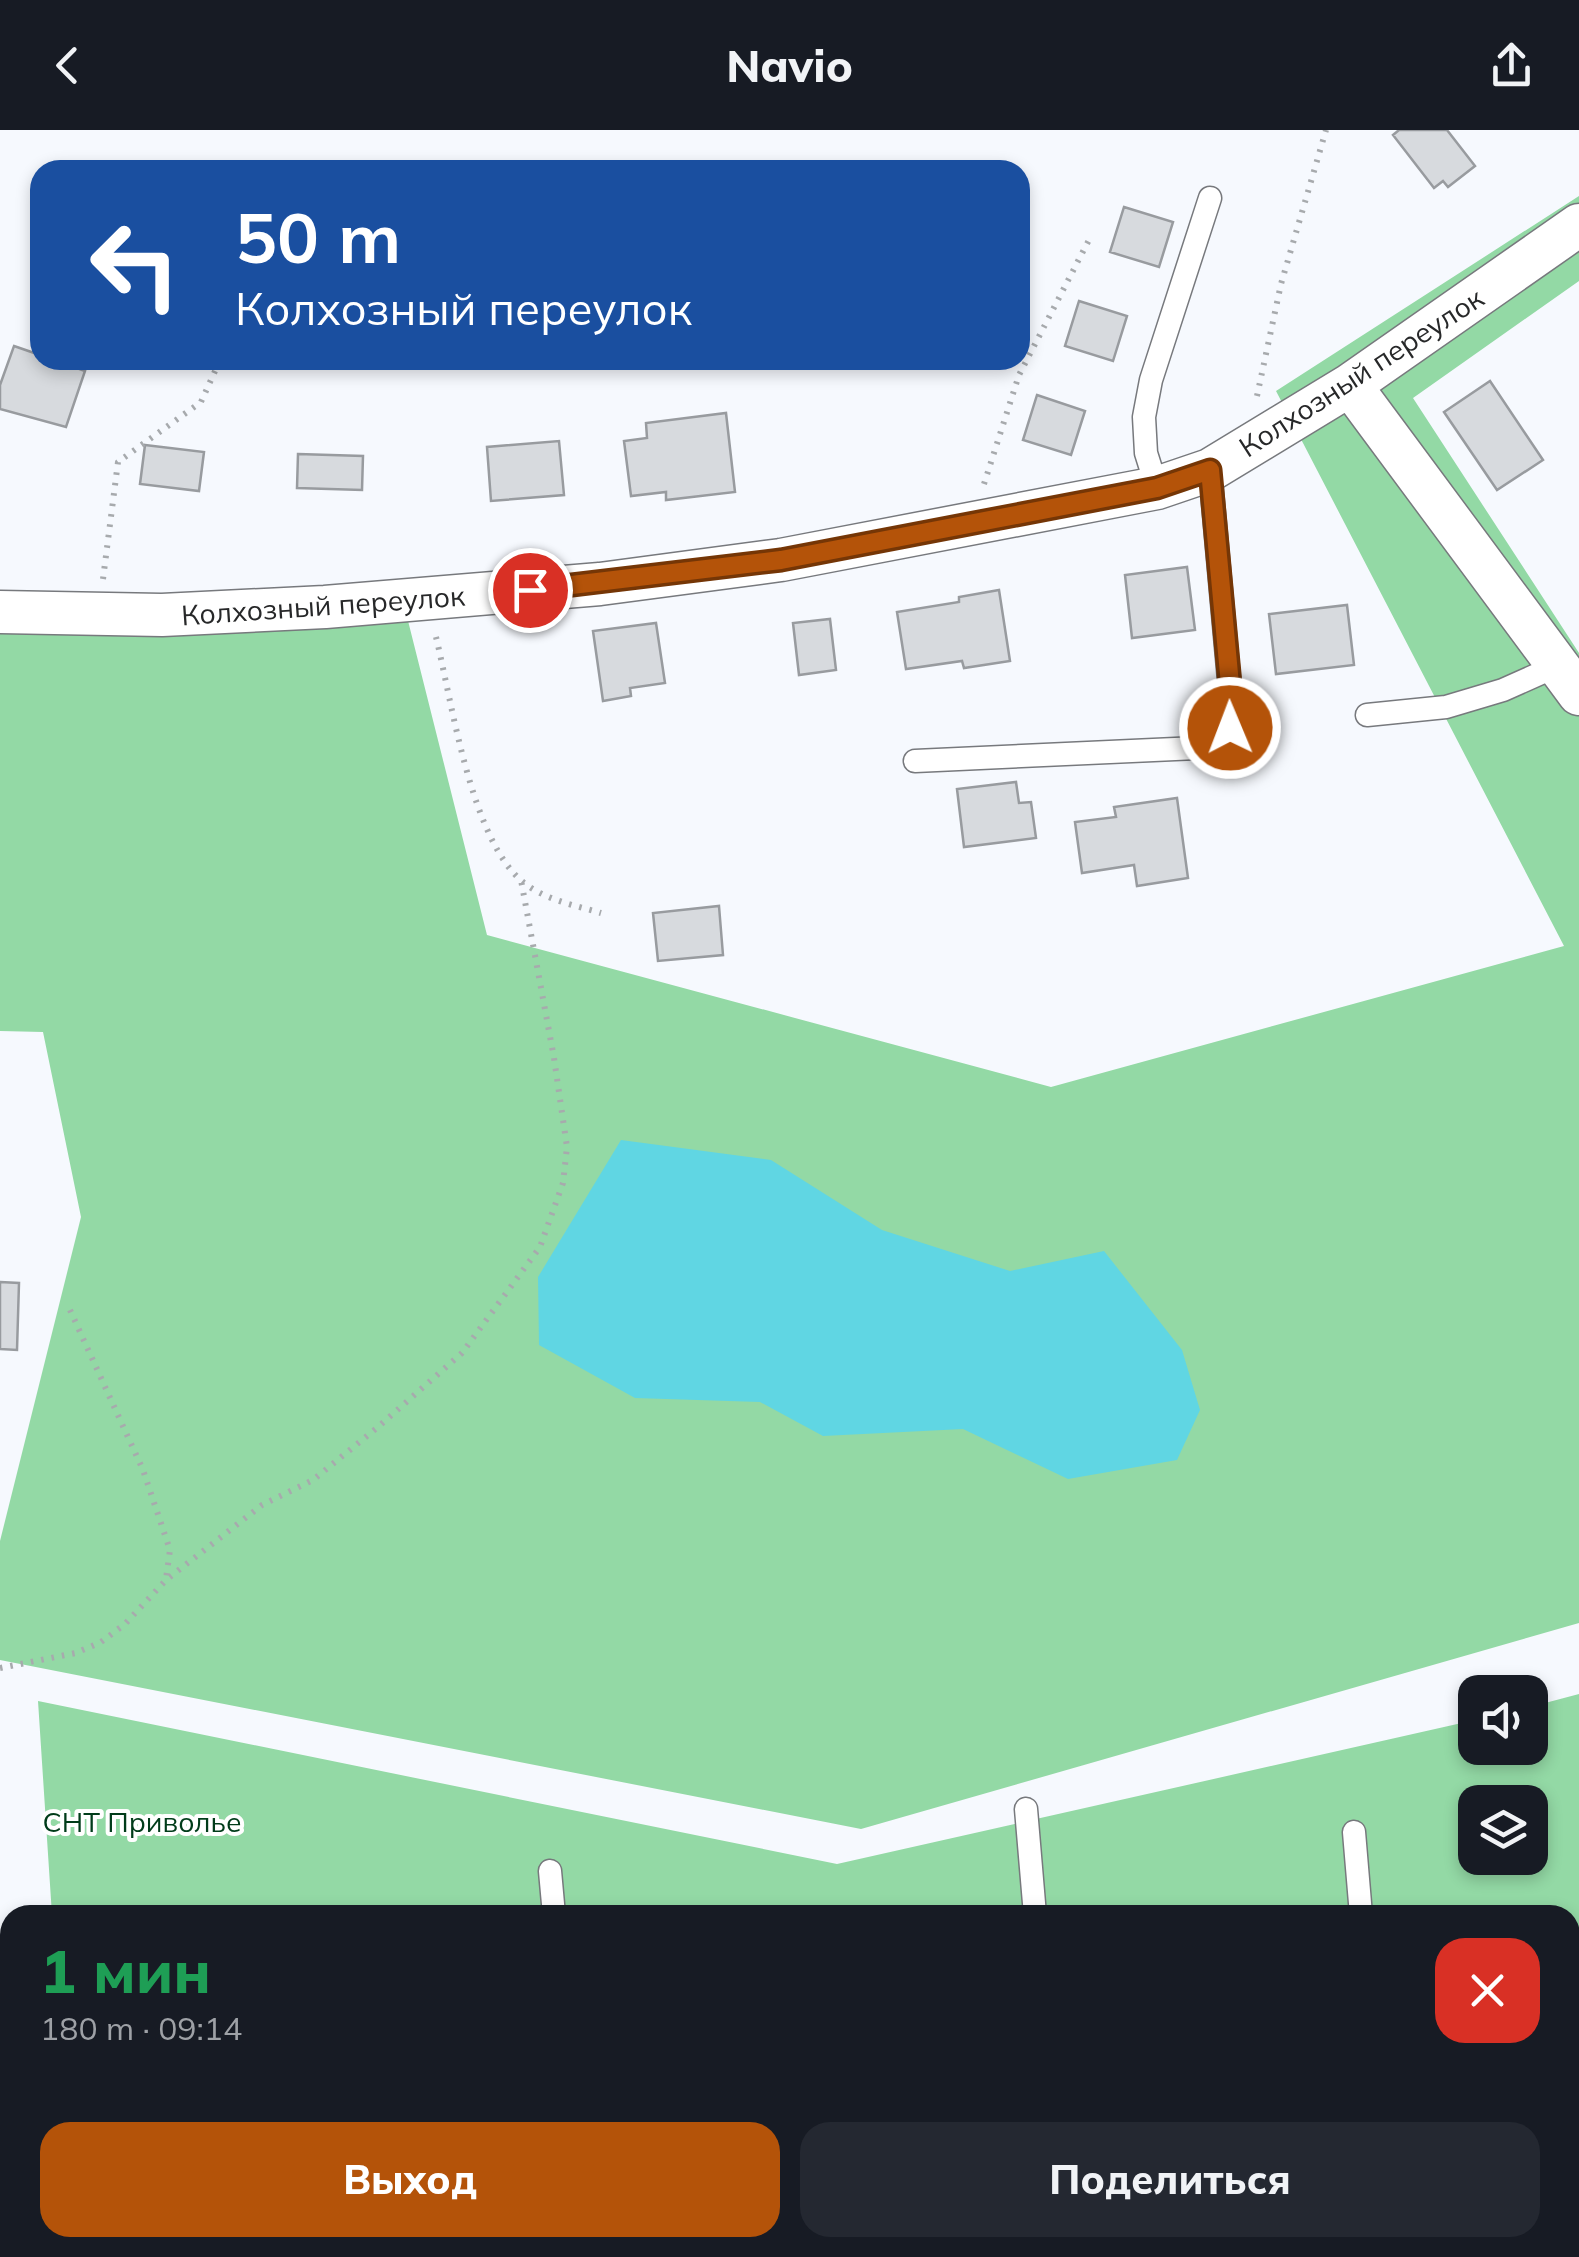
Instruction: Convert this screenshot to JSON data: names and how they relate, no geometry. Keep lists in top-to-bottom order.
{
  "streets": {
    "street": ["Колхозный переулок"]
  },
  "parks": ["СНТ Приволье"],
  "page": {
    "header": "Navio",
    "turn": ["50 m", "Колхозный переулок"],
    "heading": ["1 мин", "180 m · 09:14"],
    "buttons": ["Выход", "Поделиться"]
  }
}
